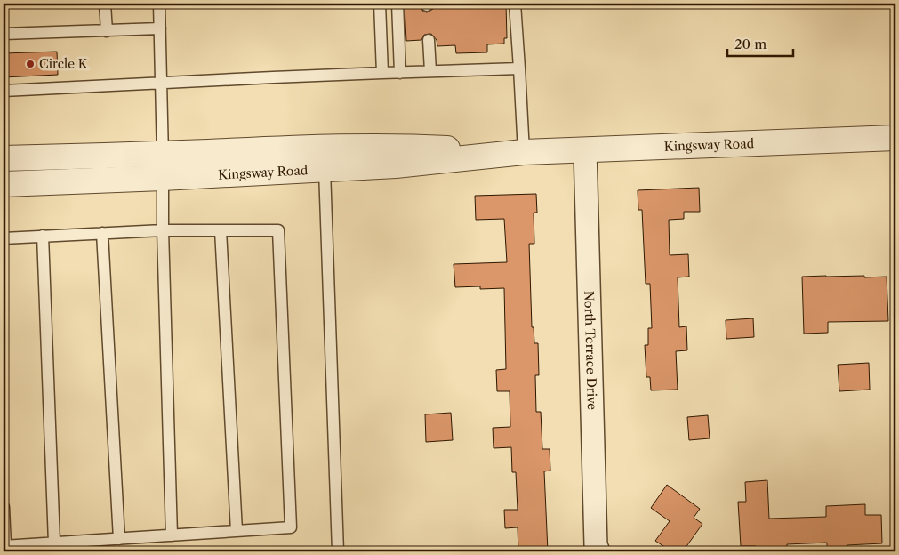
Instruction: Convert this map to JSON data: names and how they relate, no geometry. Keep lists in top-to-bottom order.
{
  "streets": {
    "street": ["Kingsway Road", "North Terrace Drive"]
  },
  "crossings": [
    ["Kingsway Road", "North Terrace Drive"]
  ],
  "places": ["Circle K"],
  "scale_bar": "20 m"
}
